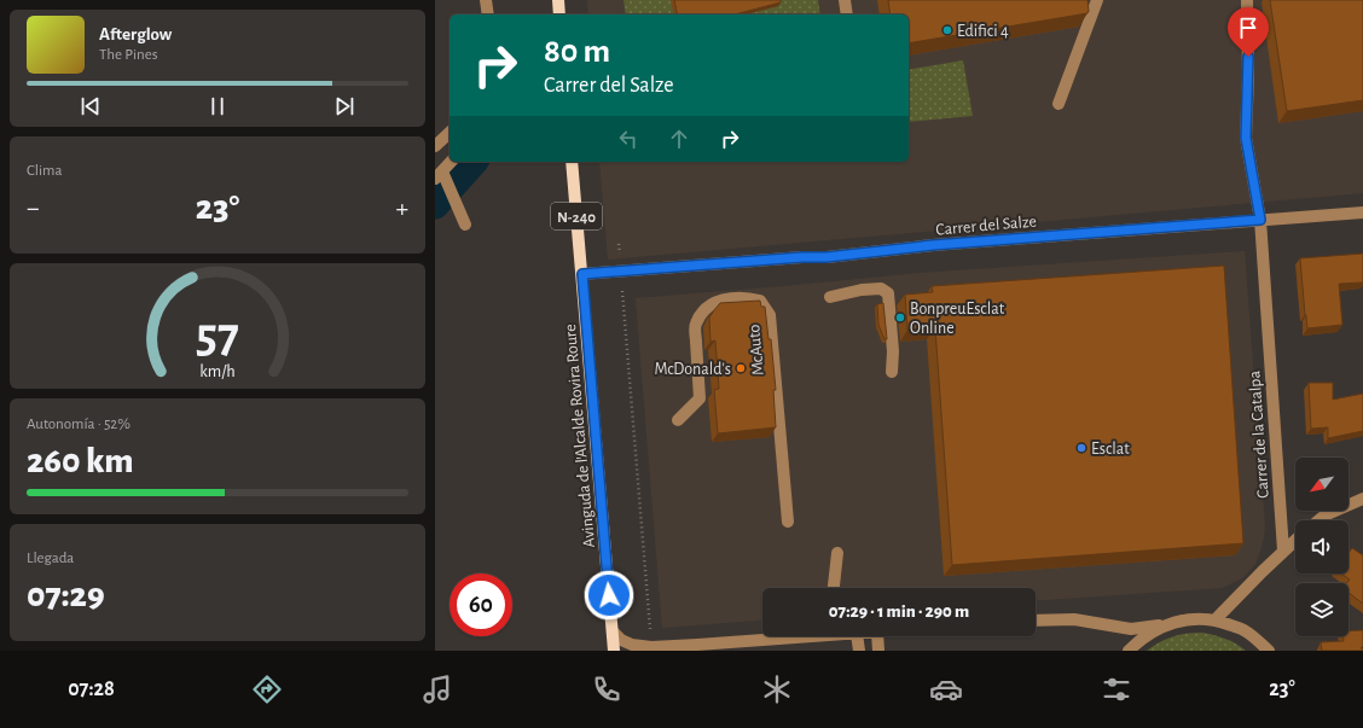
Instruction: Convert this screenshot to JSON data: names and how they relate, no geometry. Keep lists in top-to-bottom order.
{
  "streets": {
    "main road": ["N-240", "Avinguda de l'Alcalde Rovira Roure"],
    "street": ["Carrer del Salze", "McAuto", "Carrer de la Catalpa"]
  },
  "crossings": [
    ["Carrer del Salze", "Carrer de la Catalpa"],
    ["Carrer del Salze", "Avinguda de l'Alcalde Rovira Roure"]
  ],
  "places": [
    "Edifici 4",
    "BonpreuEsclat Online",
    "McDonald's",
    "Esclat"
  ],
  "north": "bottom left",
  "page": {
    "turn": ["80 m", "Carrer del Salze"],
    "song": ["Afterglow", "The Pines"],
    "tile": [
      "Clima",
      ["Autonomía · 52%", "260 km"],
      ["Llegada", "07:29"]
    ],
    "heat": ["−", "23°", "+"],
    "limit": "60",
    "trip": "07:29 · 1 min · 290 m",
    "tabs": ["07:28", "23°"],
    "gauge": ["57", "km/h"]
  }
}
